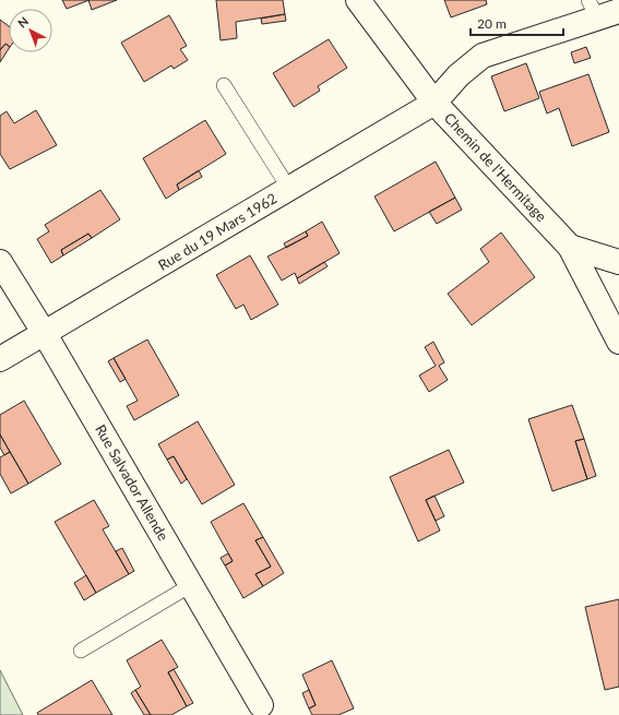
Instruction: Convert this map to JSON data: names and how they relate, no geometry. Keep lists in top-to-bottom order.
{
  "streets": {
    "street": ["Chemin de l'Hermitage", "Rue du 19 Mars 1962", "Rue Salvador Allende"]
  },
  "crossings": [
    ["Chemin de l'Hermitage", "Rue du 19 Mars 1962"],
    ["Rue du 19 Mars 1962", "Rue Salvador Allende"]
  ],
  "scale_bar": "20 m",
  "north": "top left"
}
